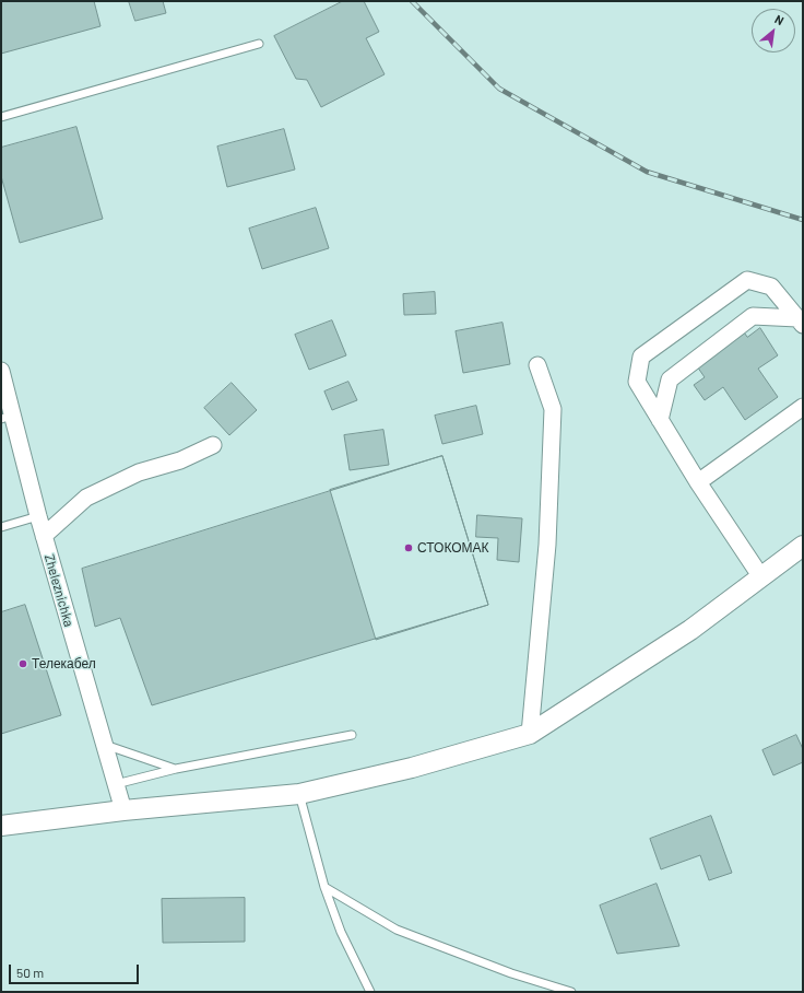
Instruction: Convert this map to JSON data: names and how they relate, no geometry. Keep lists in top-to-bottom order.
{
  "streets": {
    "street": ["Zheleznichka"]
  },
  "places": ["СТОКОМАК", "Телекабел"],
  "scale_bar": "50 m",
  "north": "top right"
}
